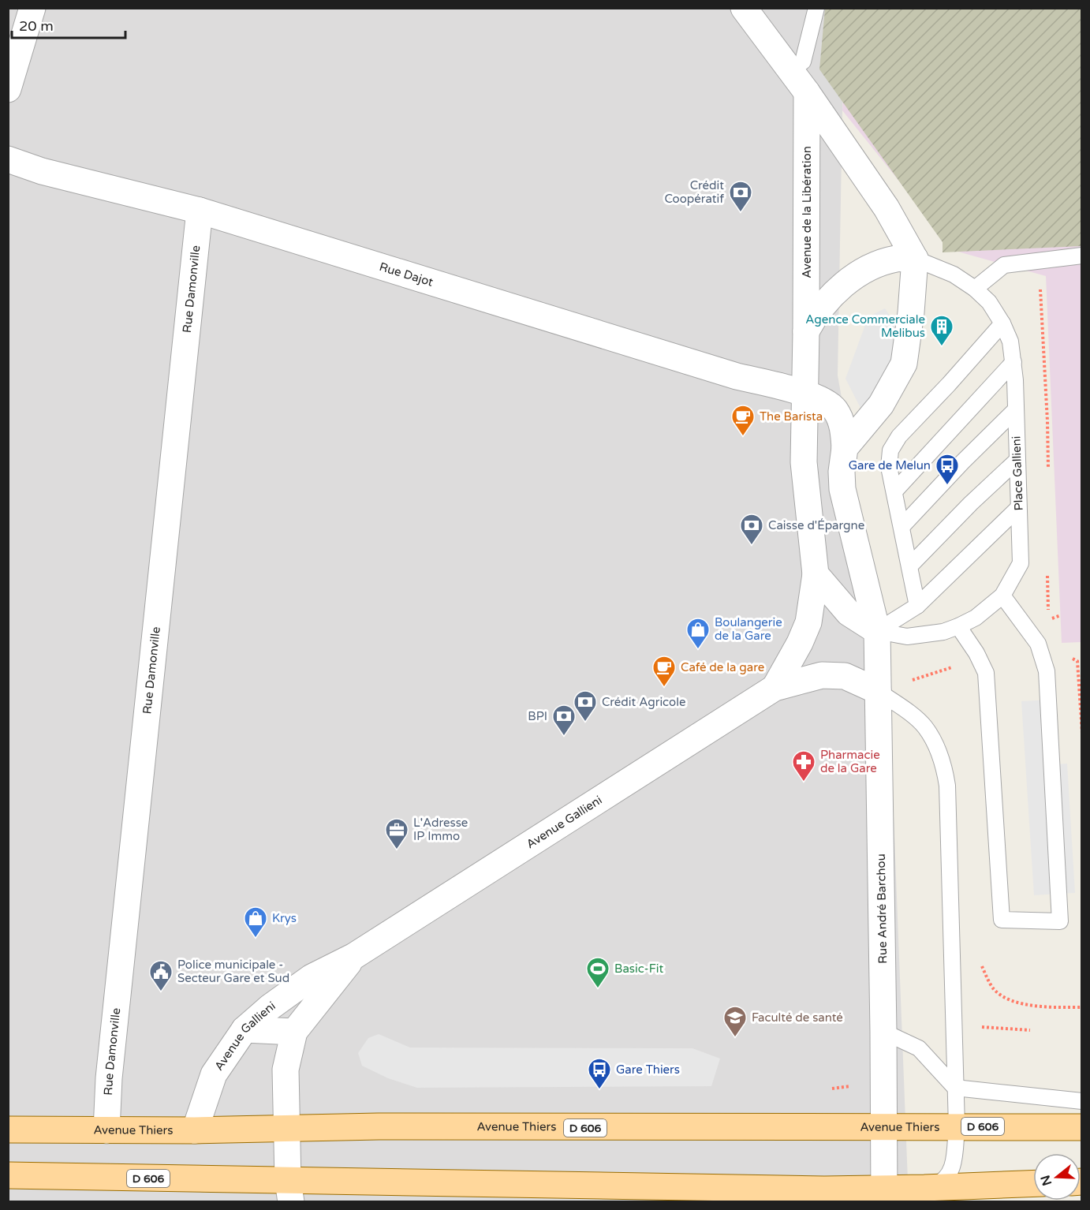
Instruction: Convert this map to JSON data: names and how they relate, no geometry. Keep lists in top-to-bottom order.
{
  "streets": {
    "main road": ["Avenue Thiers", "D 606"],
    "street": [
      "Avenue de la Libération",
      "Rue Dajot",
      "Rue Damonville",
      "Place Gallieni",
      "Avenue Gallieni",
      "Rue André Barchou"
    ]
  },
  "crossings": [
    ["Avenue de la Libération", "Place Gallieni"],
    ["Rue Dajot", "Rue Damonville"],
    ["Rue Dajot", "Place Gallieni"],
    ["Rue Damonville", "Avenue Thiers"],
    ["Place Gallieni", "Avenue Gallieni"],
    ["Avenue Gallieni", "Rue André Barchou"],
    ["Avenue Gallieni", "Avenue Thiers"],
    ["Avenue Gallieni", "D 606"],
    ["Rue André Barchou", "Avenue Thiers"],
    ["Rue André Barchou", "D 606"]
  ],
  "places": {
    "bank": [
      "Crédit Coopératif",
      "Caisse d'Épargne",
      "Crédit Agricole",
      "BPI"
    ],
    "building": ["Agence Commerciale Melibus"],
    "cafe": ["The Barista", "Café de la gare"],
    "bus stop": ["Gare de Melun", "Gare Thiers"],
    "shop": ["Boulangerie de la Gare", "Krys"],
    "pharmacy": ["Pharmacie de la Gare"],
    "office": ["L'Adresse IP Immo"],
    "sports": ["Basic-Fit"],
    "public building": ["Police municipale - Secteur Gare et Sud"],
    "school or university": ["Faculté de santé"]
  },
  "scale_bar": "20 m",
  "north": "left"
}
